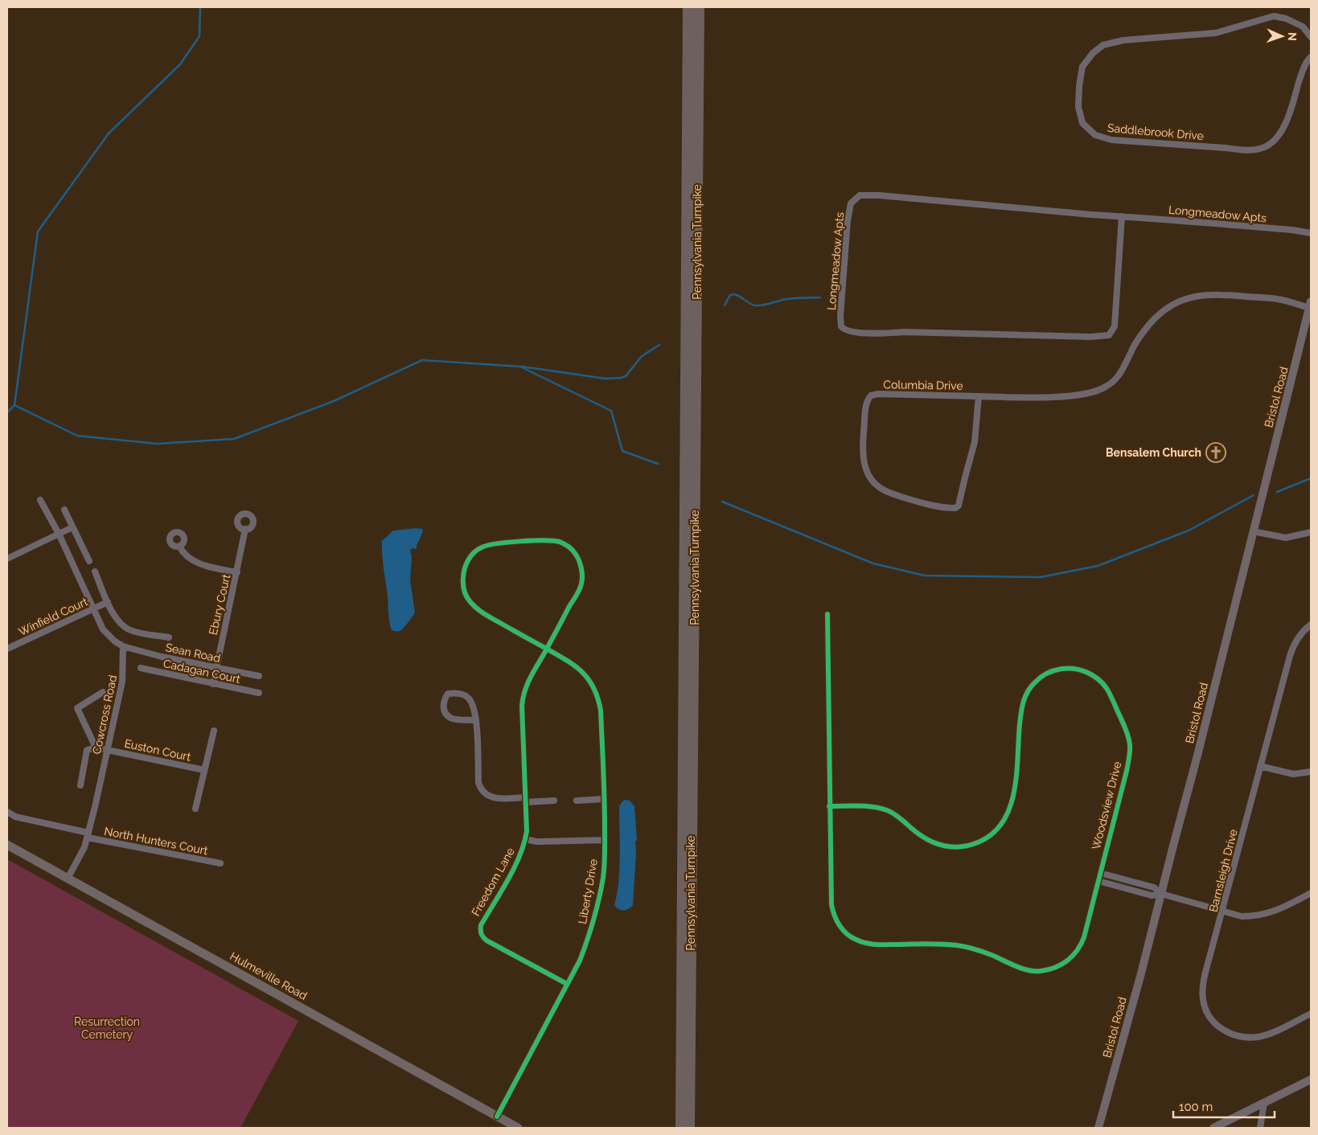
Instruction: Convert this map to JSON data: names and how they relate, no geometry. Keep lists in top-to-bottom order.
{
  "streets": {
    "highway": ["Pennsylvania Turnpike"],
    "main road": ["Bristol Road", "Hulmeville Road"],
    "street": [
      "Saddlebrook Drive",
      "Longmeadow Apts",
      "Columbia Drive",
      "Ebury Court",
      "Winfield Court",
      "Sean Road",
      "Cadagan Court",
      "Cowcross Road",
      "Euston Court",
      "Woodsview Drive",
      "North Hunters Court",
      "Barnsleigh Drive",
      "Freedom Lane",
      "Liberty Drive"
    ]
  },
  "crossings": [
    ["Columbia Drive", "Bristol Road"],
    ["Ebury Court", "Sean Road"],
    ["Ebury Court", "Cadagan Court"],
    ["Sean Road", "Cowcross Road"],
    ["Cowcross Road", "Euston Court"],
    ["Cowcross Road", "North Hunters Court"],
    ["Cowcross Road", "Hulmeville Road"],
    ["Freedom Lane", "Liberty Drive"],
    ["Liberty Drive", "Hulmeville Road"]
  ],
  "parks": ["Resurrection Cemetery"],
  "places": {
    "church": ["Bensalem Church"]
  },
  "scale_bar": "100 m",
  "north": "right"
}
